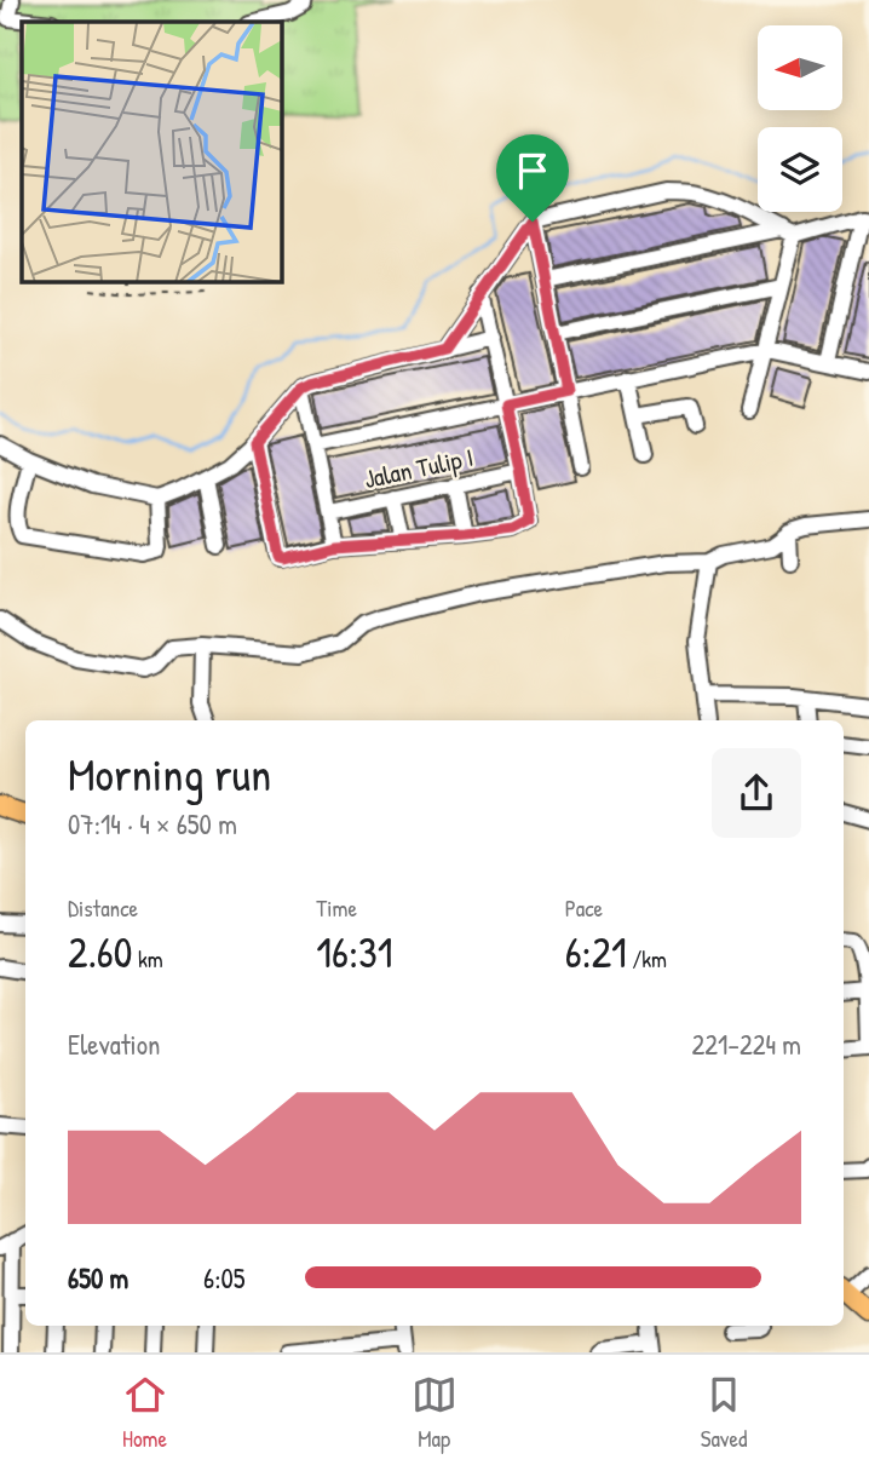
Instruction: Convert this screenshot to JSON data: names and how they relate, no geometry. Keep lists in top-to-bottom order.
{
  "streets": {
    "street": ["Jalan Tulip I"]
  },
  "north": "left",
  "page": {
    "heading": ["Morning run", "07:14 · 4 × 650 m"],
    "stats": [
      ["Distance", "2.60 km"],
      ["Time", "16:31"],
      ["Pace", "6:21 /km"]
    ],
    "chart": ["Elevation", "221–224 m"],
    "list": [
      {
        "name": "650 m",
        "note": "6:05"
      }
    ],
    "tabs": ["Home", "Map", "Saved"]
  }
}
